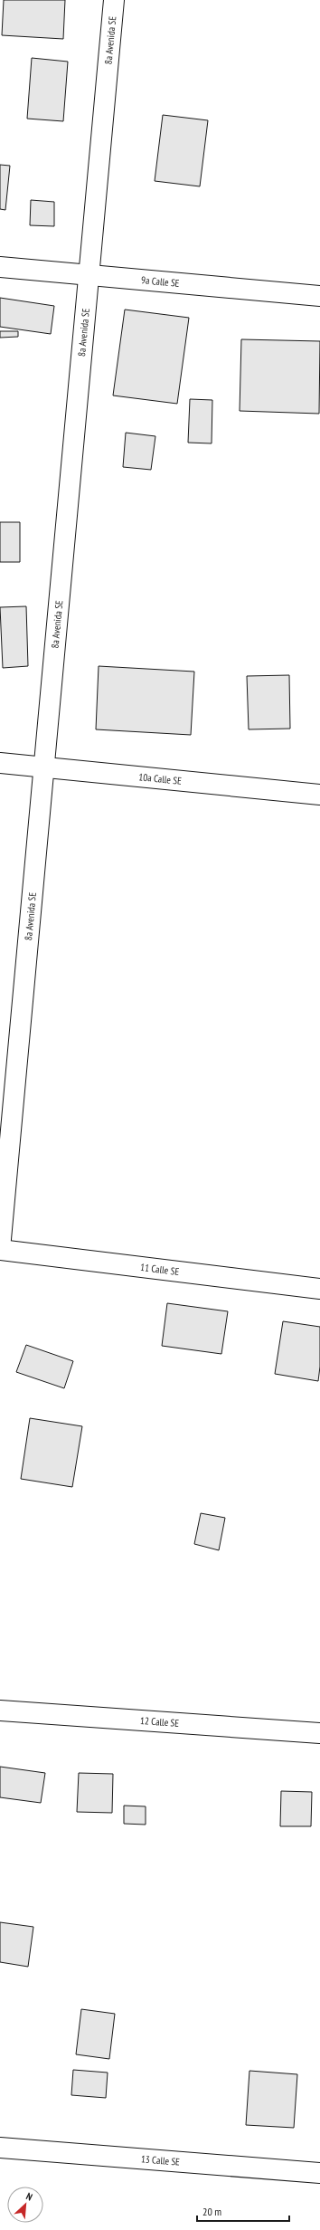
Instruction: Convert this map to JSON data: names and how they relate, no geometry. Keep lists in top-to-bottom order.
{
  "streets": {
    "street": [
      "8a Avenida SE",
      "9a Calle SE",
      "10a Calle SE",
      "11 Calle SE",
      "12 Calle SE",
      "13 Calle SE"
    ]
  },
  "crossings": [
    ["8a Avenida SE", "9a Calle SE"],
    ["8a Avenida SE", "10a Calle SE"],
    ["8a Avenida SE", "11 Calle SE"]
  ],
  "scale_bar": "20 m",
  "north": "top right"
}
